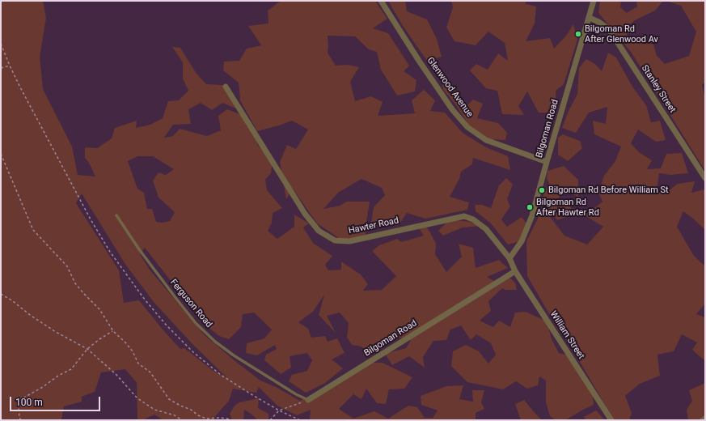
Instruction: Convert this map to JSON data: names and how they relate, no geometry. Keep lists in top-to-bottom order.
{
  "streets": {
    "street": [
      "Glenwood Avenue",
      "Stanley Street",
      "Bilgoman Road",
      "Hawter Road",
      "William Street"
    ],
    "lane": ["Ferguson Road"]
  },
  "crossings": [
    ["Glenwood Avenue", "Bilgoman Road"],
    ["Stanley Street", "Bilgoman Road"],
    ["Bilgoman Road", "Hawter Road"],
    ["Bilgoman Road", "Ferguson Road"],
    ["Bilgoman Road", "William Street"],
    ["Hawter Road", "William Street"]
  ],
  "places": ["Bilgoman Rd After Glenwood Av", "Bilgoman Rd Before William St", "Bilgoman Rd After Hawter Rd"],
  "scale_bar": "100 m"
}
